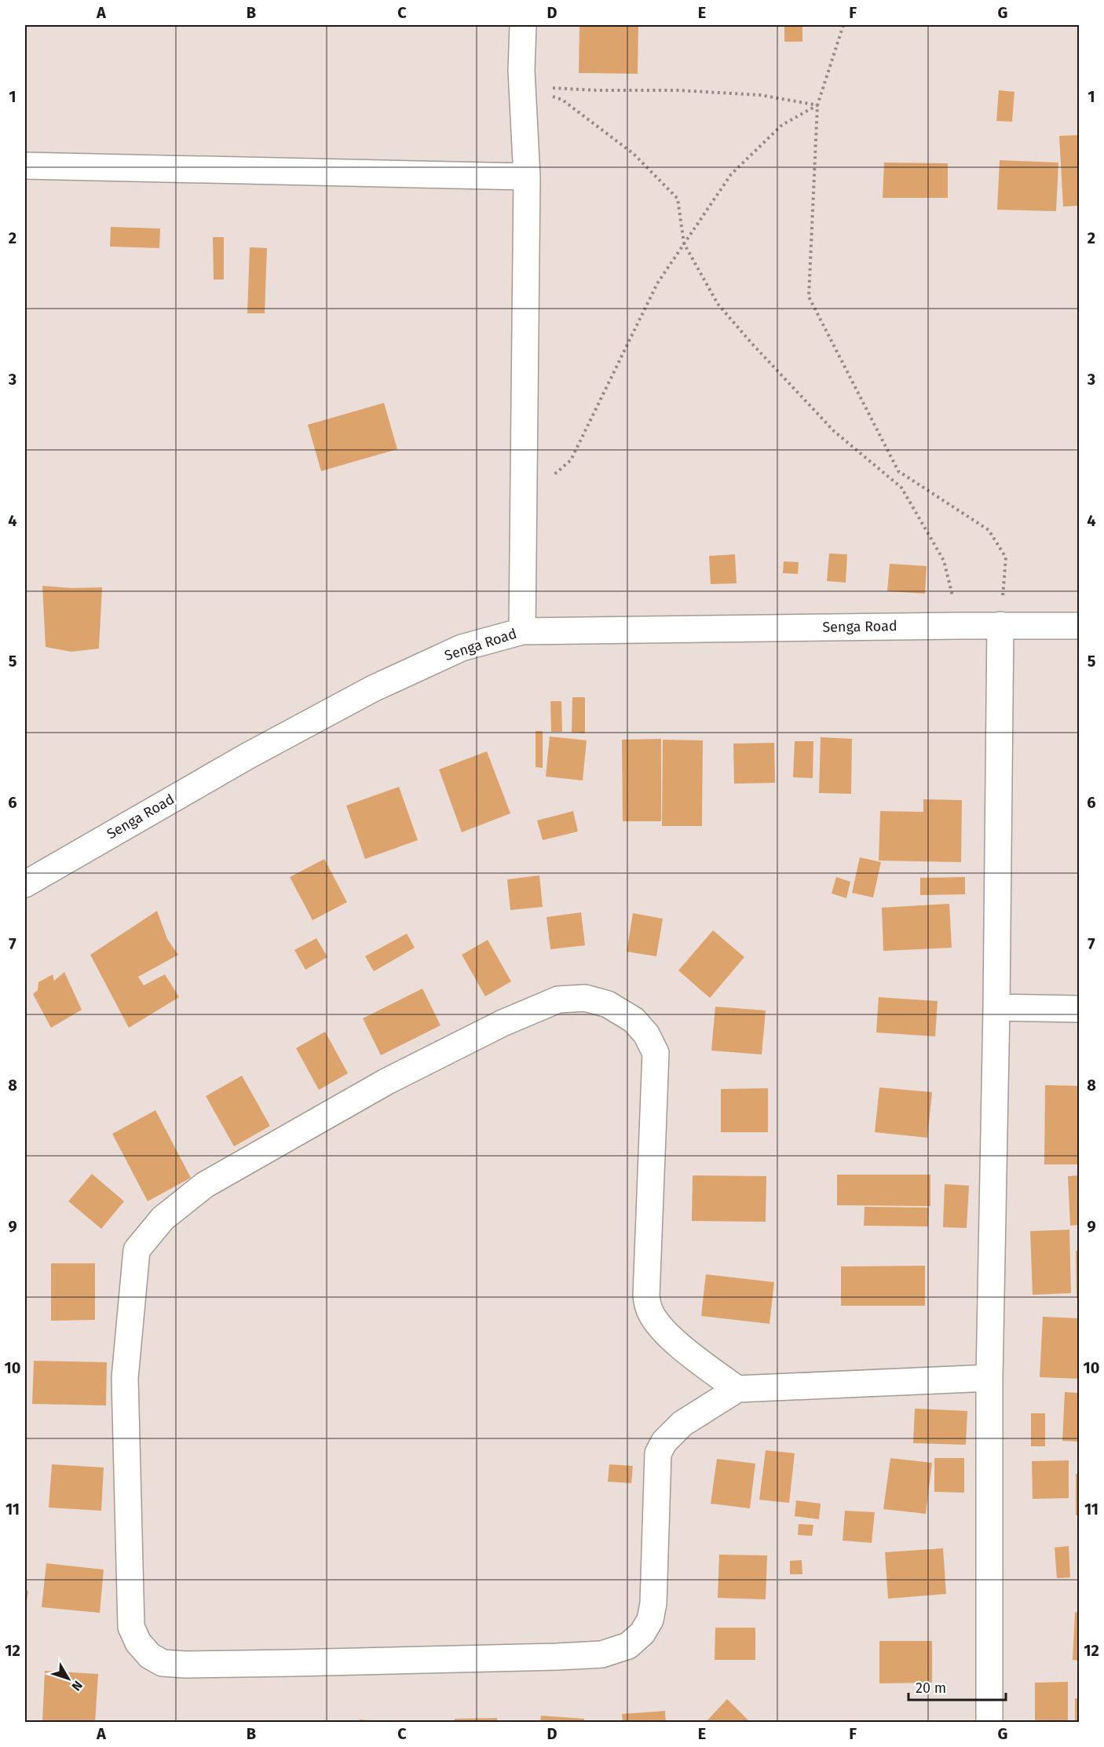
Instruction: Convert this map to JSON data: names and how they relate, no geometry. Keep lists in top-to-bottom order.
{
  "streets": {
    "street": ["Senga Road"]
  },
  "scale_bar": "20 m",
  "north": "bottom right",
  "grid": {
    "columns": [
      "A",
      "B",
      "C",
      "D",
      "E",
      "F",
      "G"
    ],
    "rows": [
      "1",
      "2",
      "3",
      "4",
      "5",
      "6",
      "7",
      "8",
      "9",
      "10",
      "11",
      "12"
    ]
  }
}
